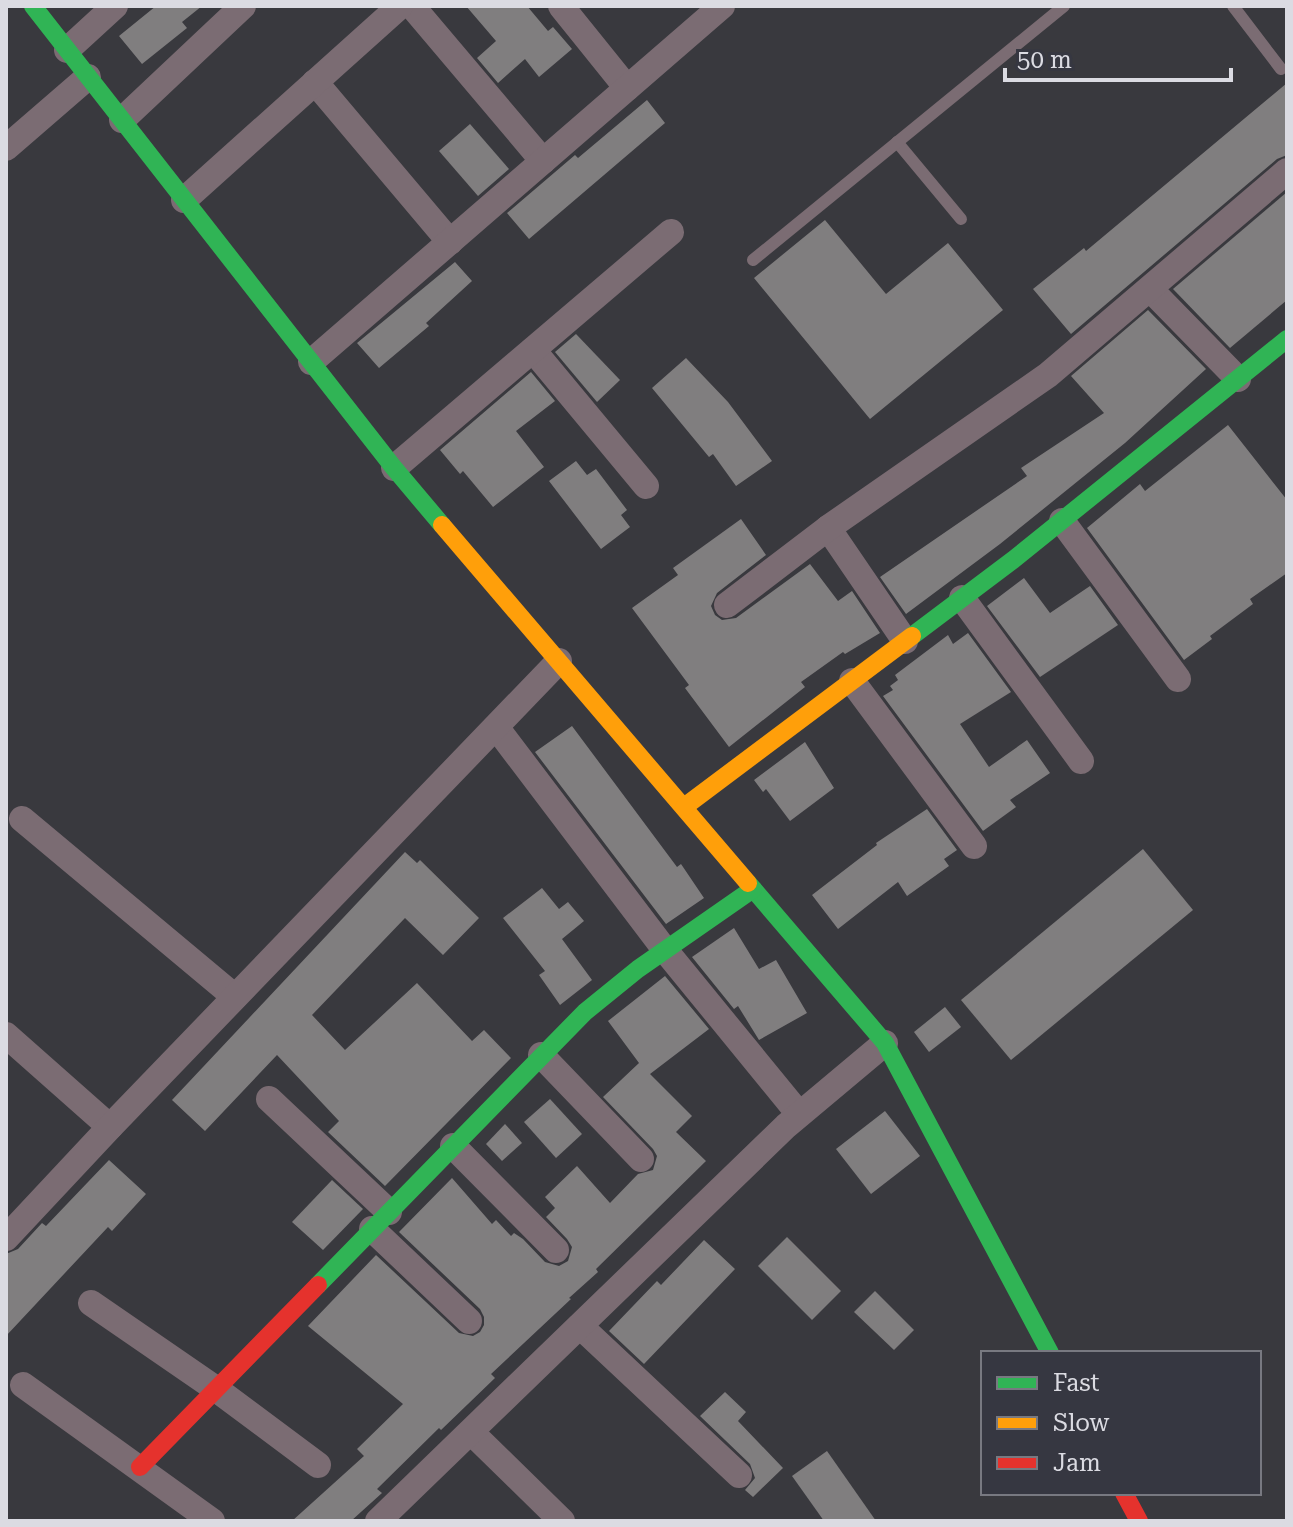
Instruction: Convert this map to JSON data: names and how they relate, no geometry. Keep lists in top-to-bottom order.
{
  "legend": ["Fast", "Slow", "Jam"],
  "scale_bar": "50 m"
}
